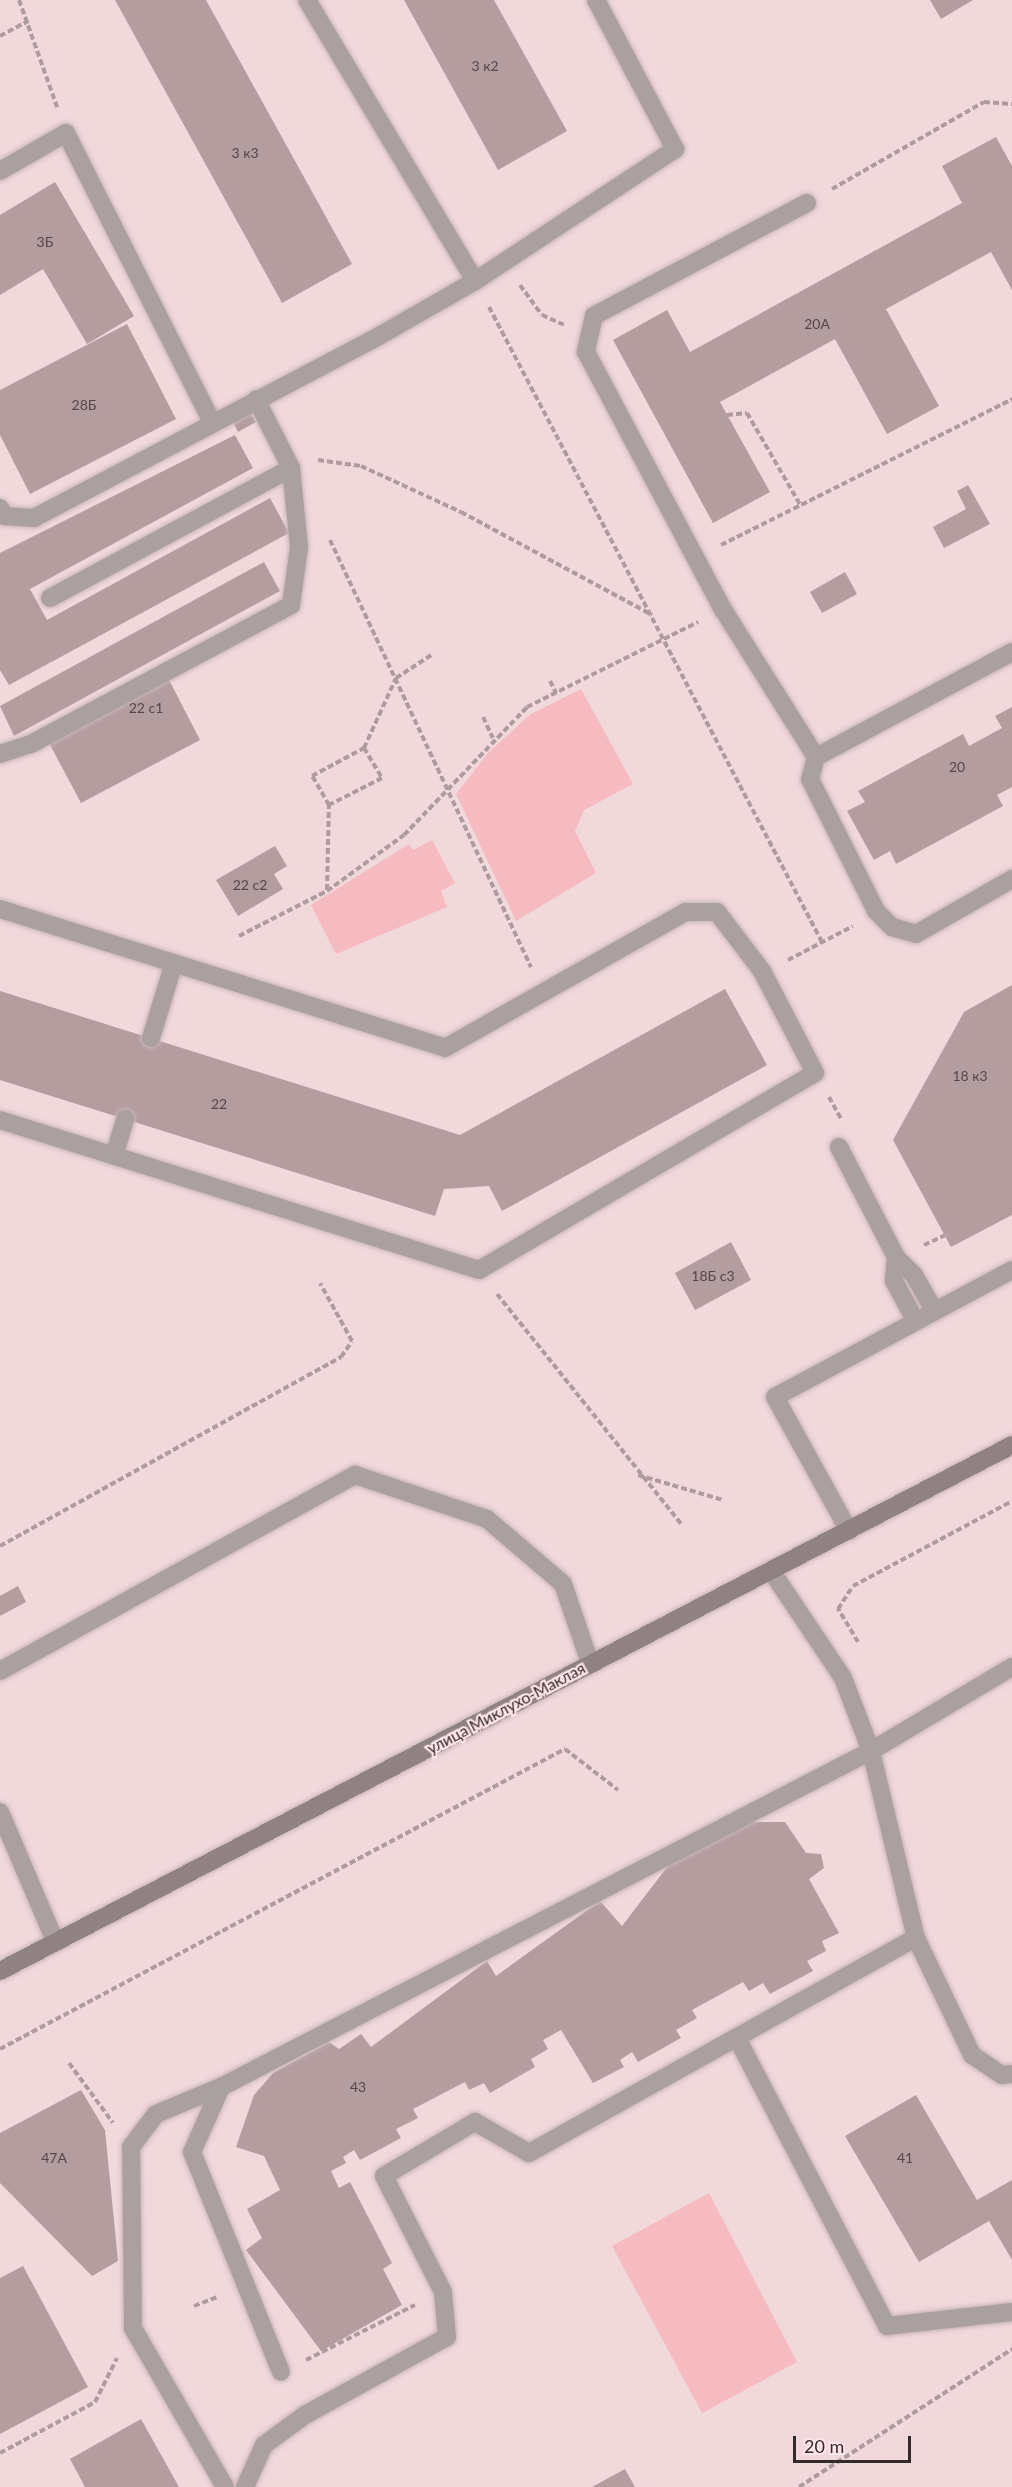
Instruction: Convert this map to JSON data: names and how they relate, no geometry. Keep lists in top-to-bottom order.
{
  "streets": {
    "main road": ["улица Миклухо-Маклая"]
  },
  "house_numbers": [
    "3 к2",
    "3 к3",
    "3Б",
    "20А",
    "28Б",
    "22 с1",
    "20",
    "22 с2",
    "18 к3",
    "22",
    "18Б с3",
    "43",
    "47А",
    "41"
  ],
  "scale_bar": "20 m"
}
